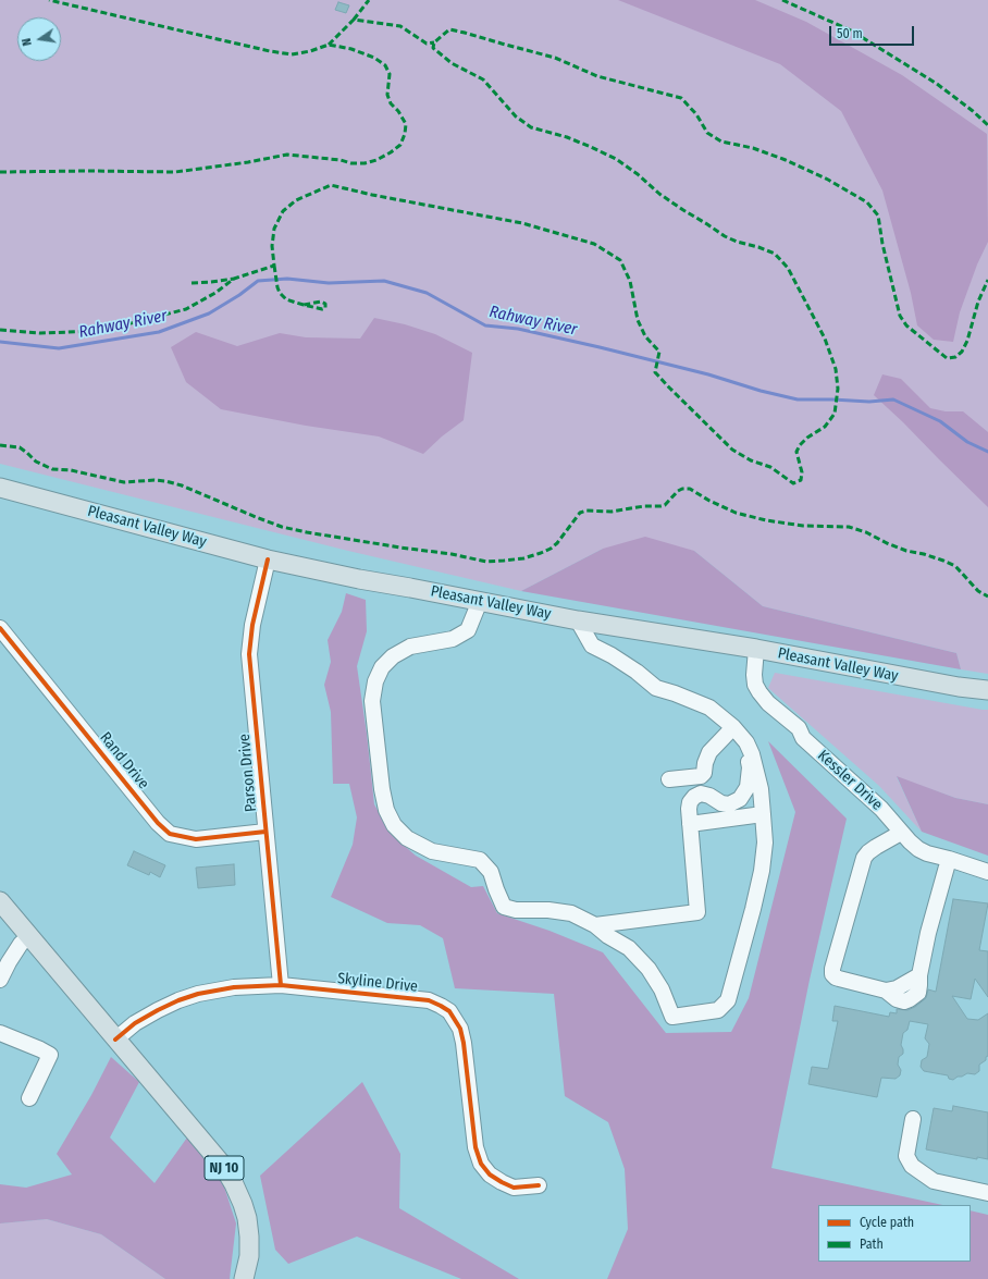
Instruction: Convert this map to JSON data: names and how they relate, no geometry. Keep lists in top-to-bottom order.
{
  "streets": {
    "main road": ["Pleasant Valley Way", "NJ 10"],
    "street": [
      "Rand Drive",
      "Parson Drive",
      "Kessler Drive",
      "Skyline Drive"
    ]
  },
  "crossings": [
    ["Pleasant Valley Way", "Parson Drive"],
    ["Pleasant Valley Way", "Kessler Drive"],
    ["Rand Drive", "Parson Drive"],
    ["Parson Drive", "Skyline Drive"],
    ["Skyline Drive", "NJ 10"]
  ],
  "water": ["Rahway River"],
  "legend": ["Cycle path", "Path"],
  "scale_bar": "50 m",
  "north": "left"
}
